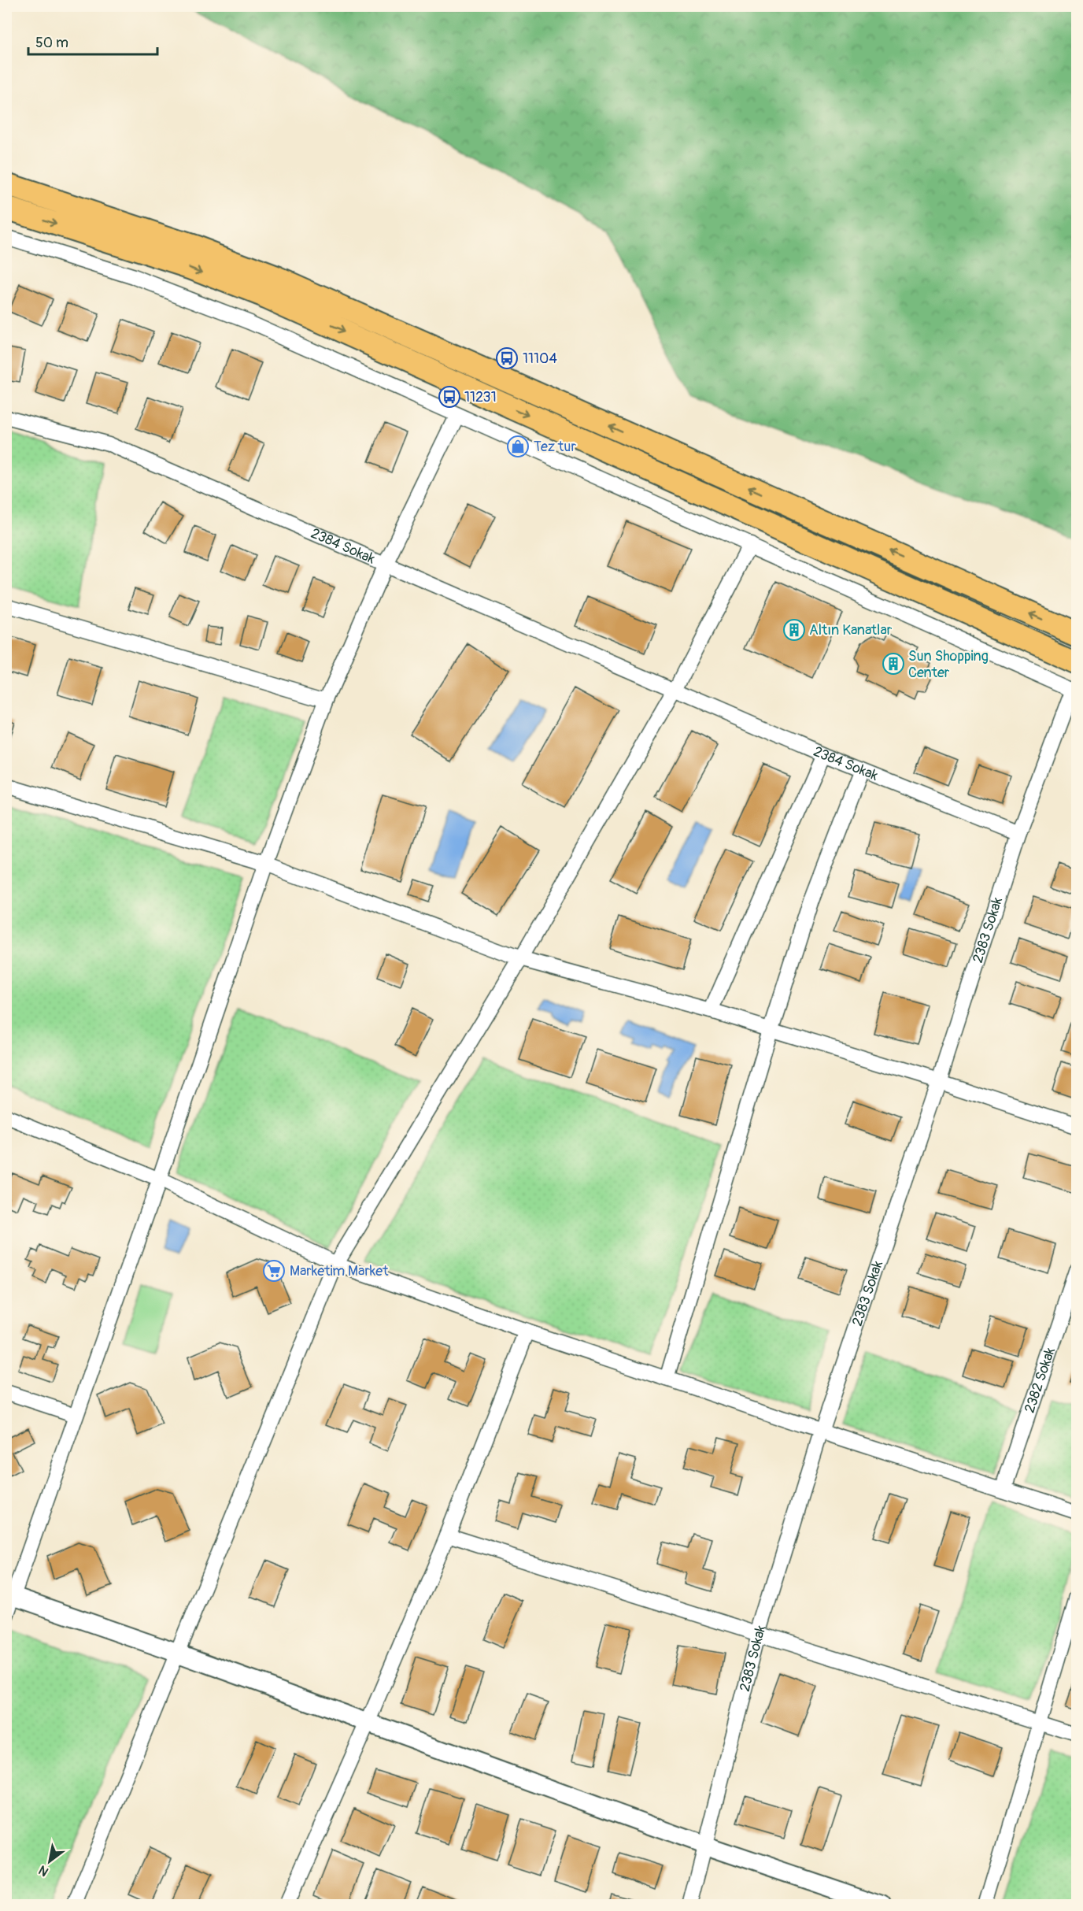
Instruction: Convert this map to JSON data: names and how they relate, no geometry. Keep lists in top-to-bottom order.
{
  "streets": {
    "street": ["2384 Sokak", "2383 Sokak", "2382 Sokak"]
  },
  "crossings": [
    ["2384 Sokak", "2383 Sokak"]
  ],
  "places": {
    "bus stop": ["11104", "11231"],
    "shop": ["Tez tur"],
    "building": ["Altın Kanatlar", "Sun Shopping Center"],
    "supermarket": ["Marketim Market"]
  },
  "scale_bar": "50 m",
  "north": "bottom left"
}
